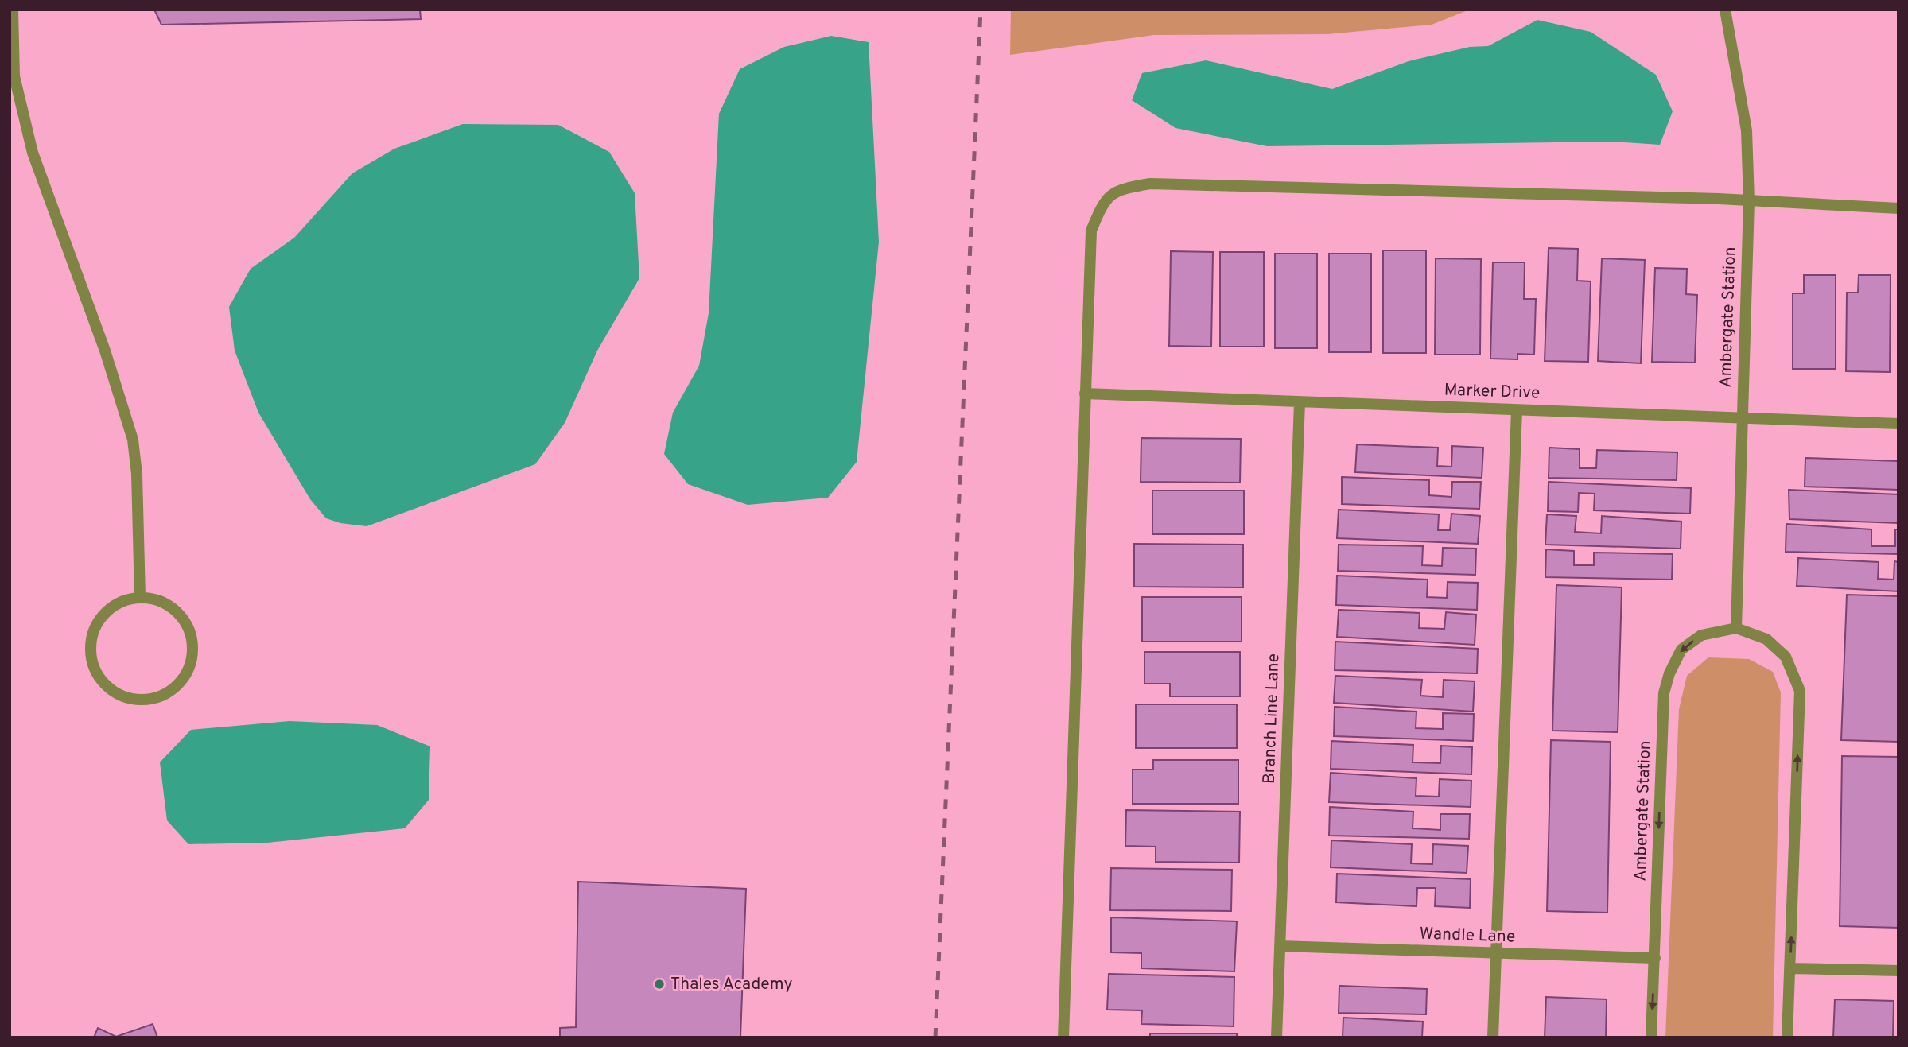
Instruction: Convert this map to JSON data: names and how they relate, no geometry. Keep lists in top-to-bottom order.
{
  "streets": {
    "street": [
      "Ambergate Station",
      "Marker Drive",
      "Branch Line Lane",
      "Wandle Lane"
    ]
  },
  "crossings": [
    ["Ambergate Station", "Marker Drive"],
    ["Ambergate Station", "Wandle Lane"],
    ["Marker Drive", "Branch Line Lane"],
    ["Branch Line Lane", "Wandle Lane"]
  ],
  "one_way": ["Ambergate Station"],
  "places": ["Thales Academy"]
}
